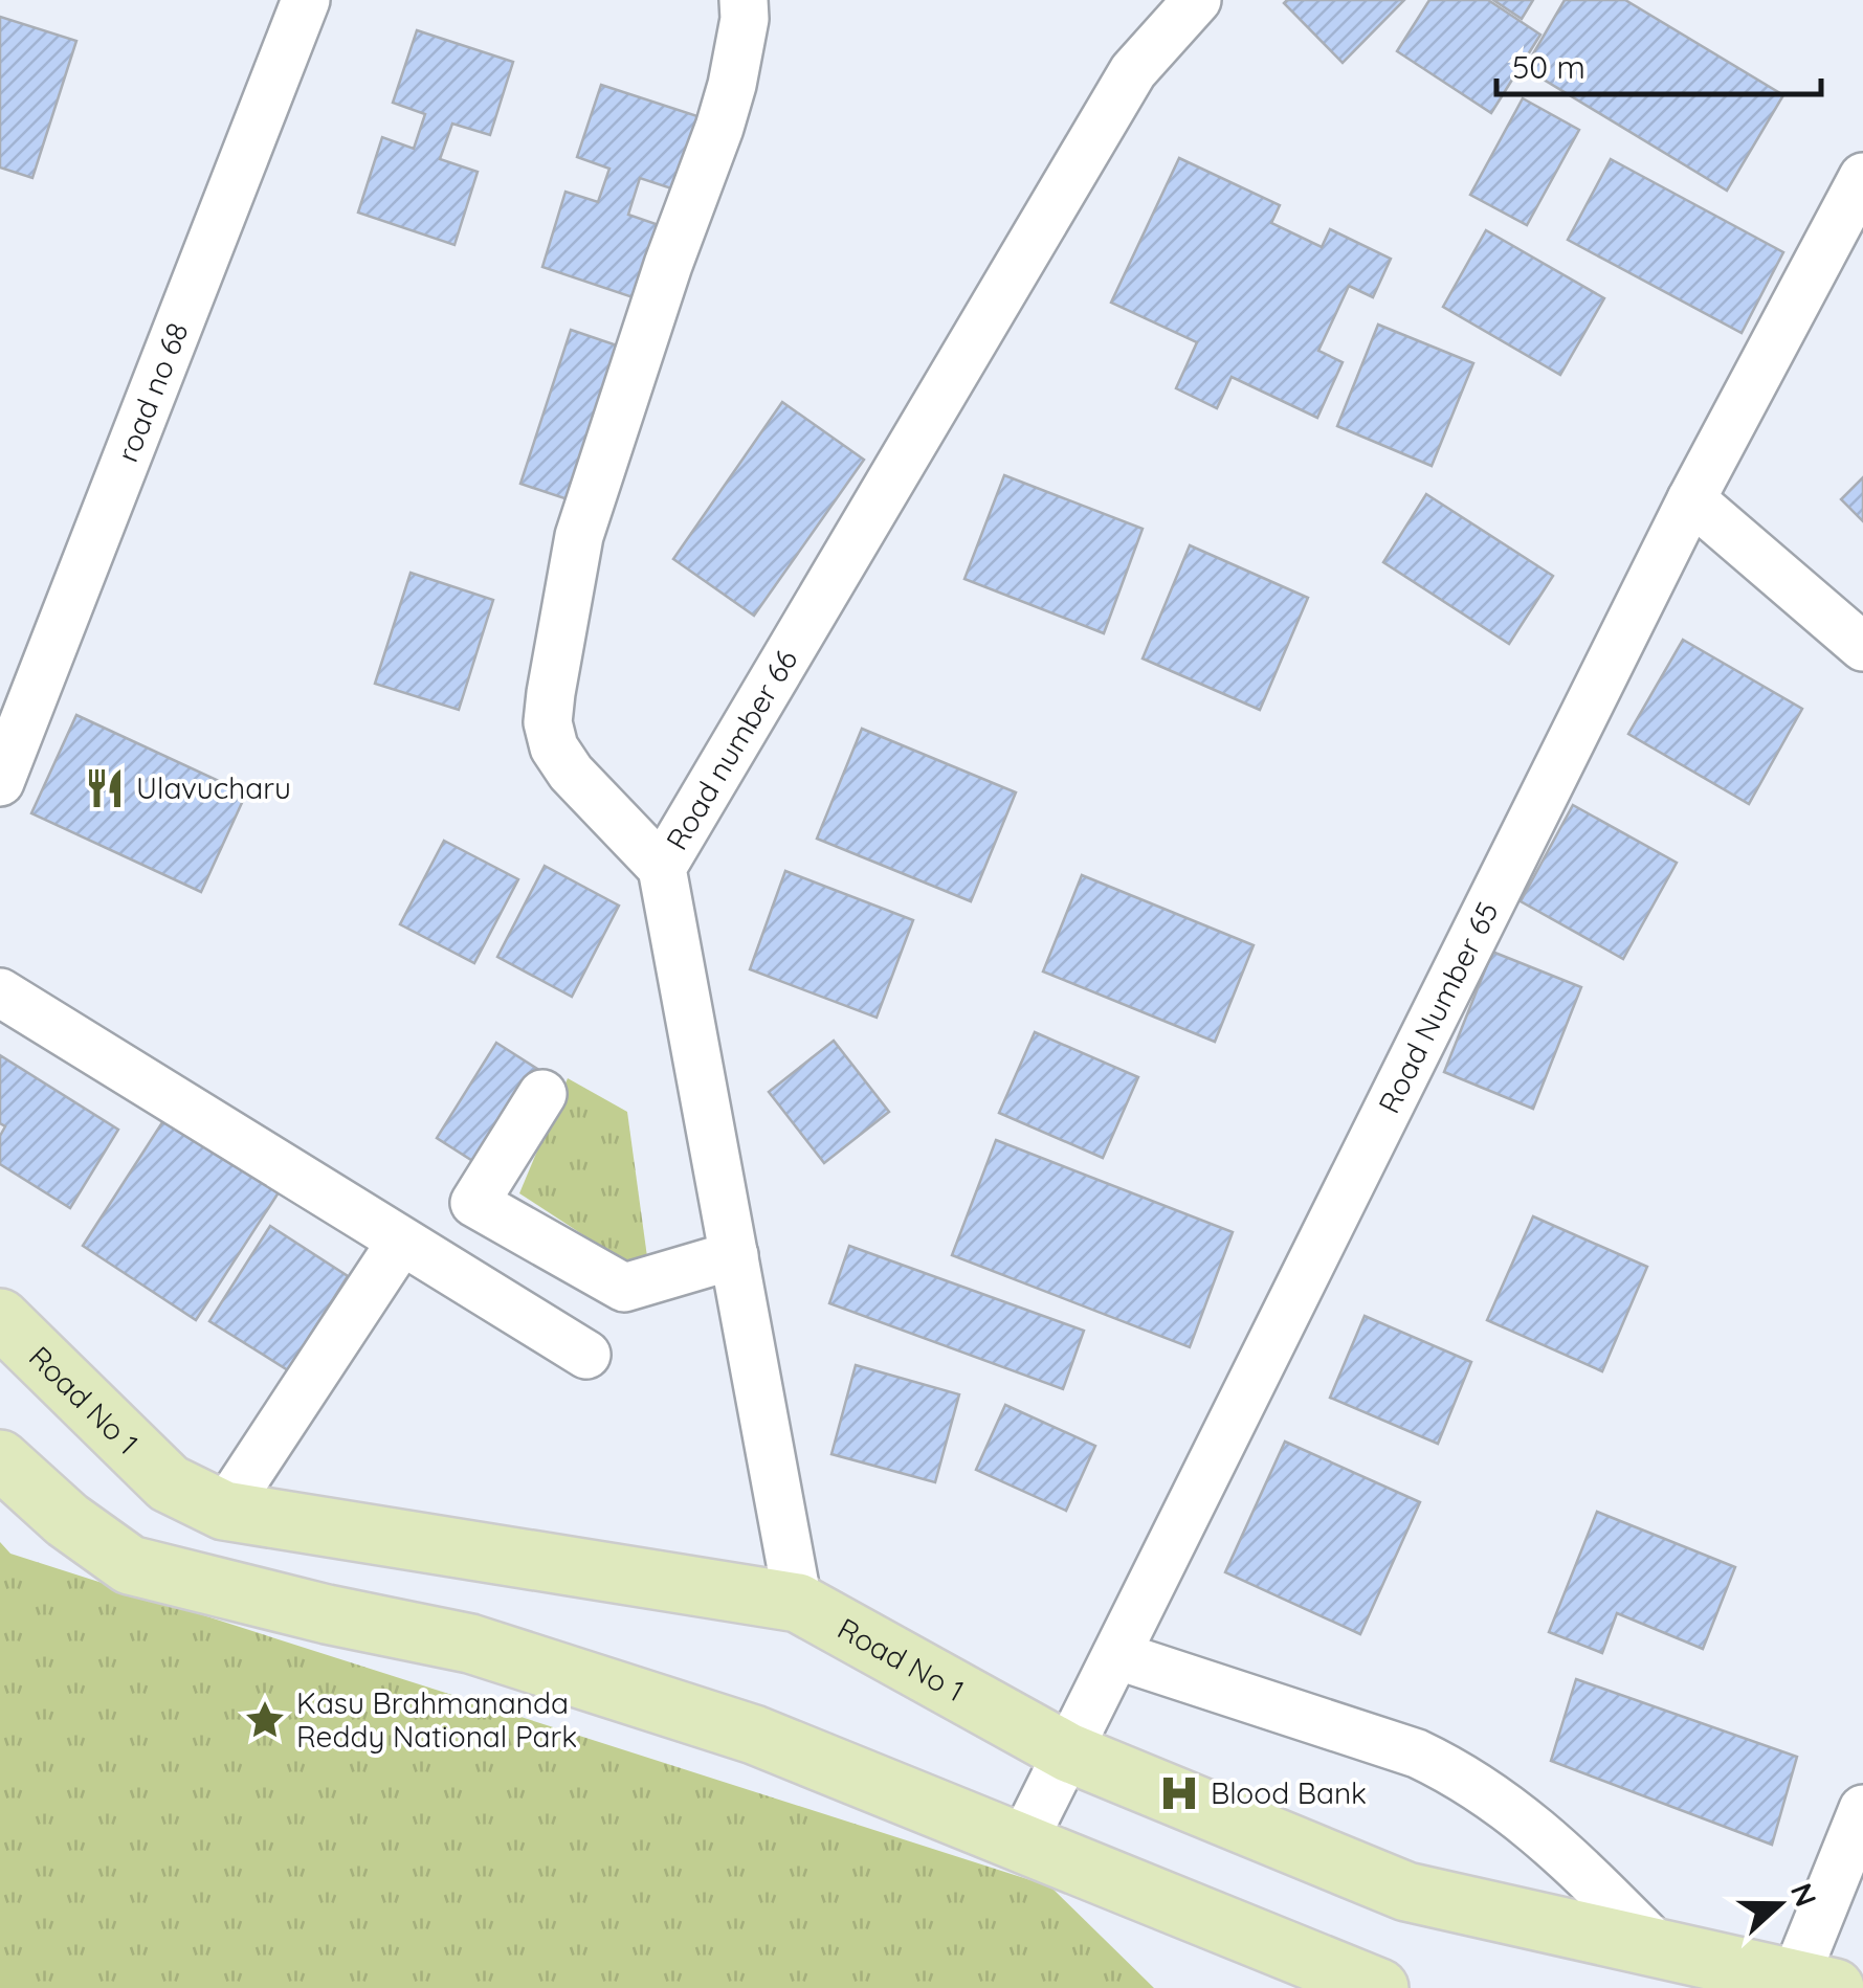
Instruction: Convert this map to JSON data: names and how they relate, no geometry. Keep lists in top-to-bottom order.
{
  "streets": {
    "main road": ["Road No 1"],
    "street": ["road no 68", "Road number 66", "Road Number 65"]
  },
  "crossings": [
    ["Road number 66", "Road No 1"],
    ["Road Number 65", "Road No 1"]
  ],
  "places": {
    "restaurant": ["Ulavucharu"],
    "place": ["Kasu Brahmananda Reddy National Park"],
    "hospital": ["Blood Bank"]
  },
  "scale_bar": "50 m",
  "north": "right"
}
